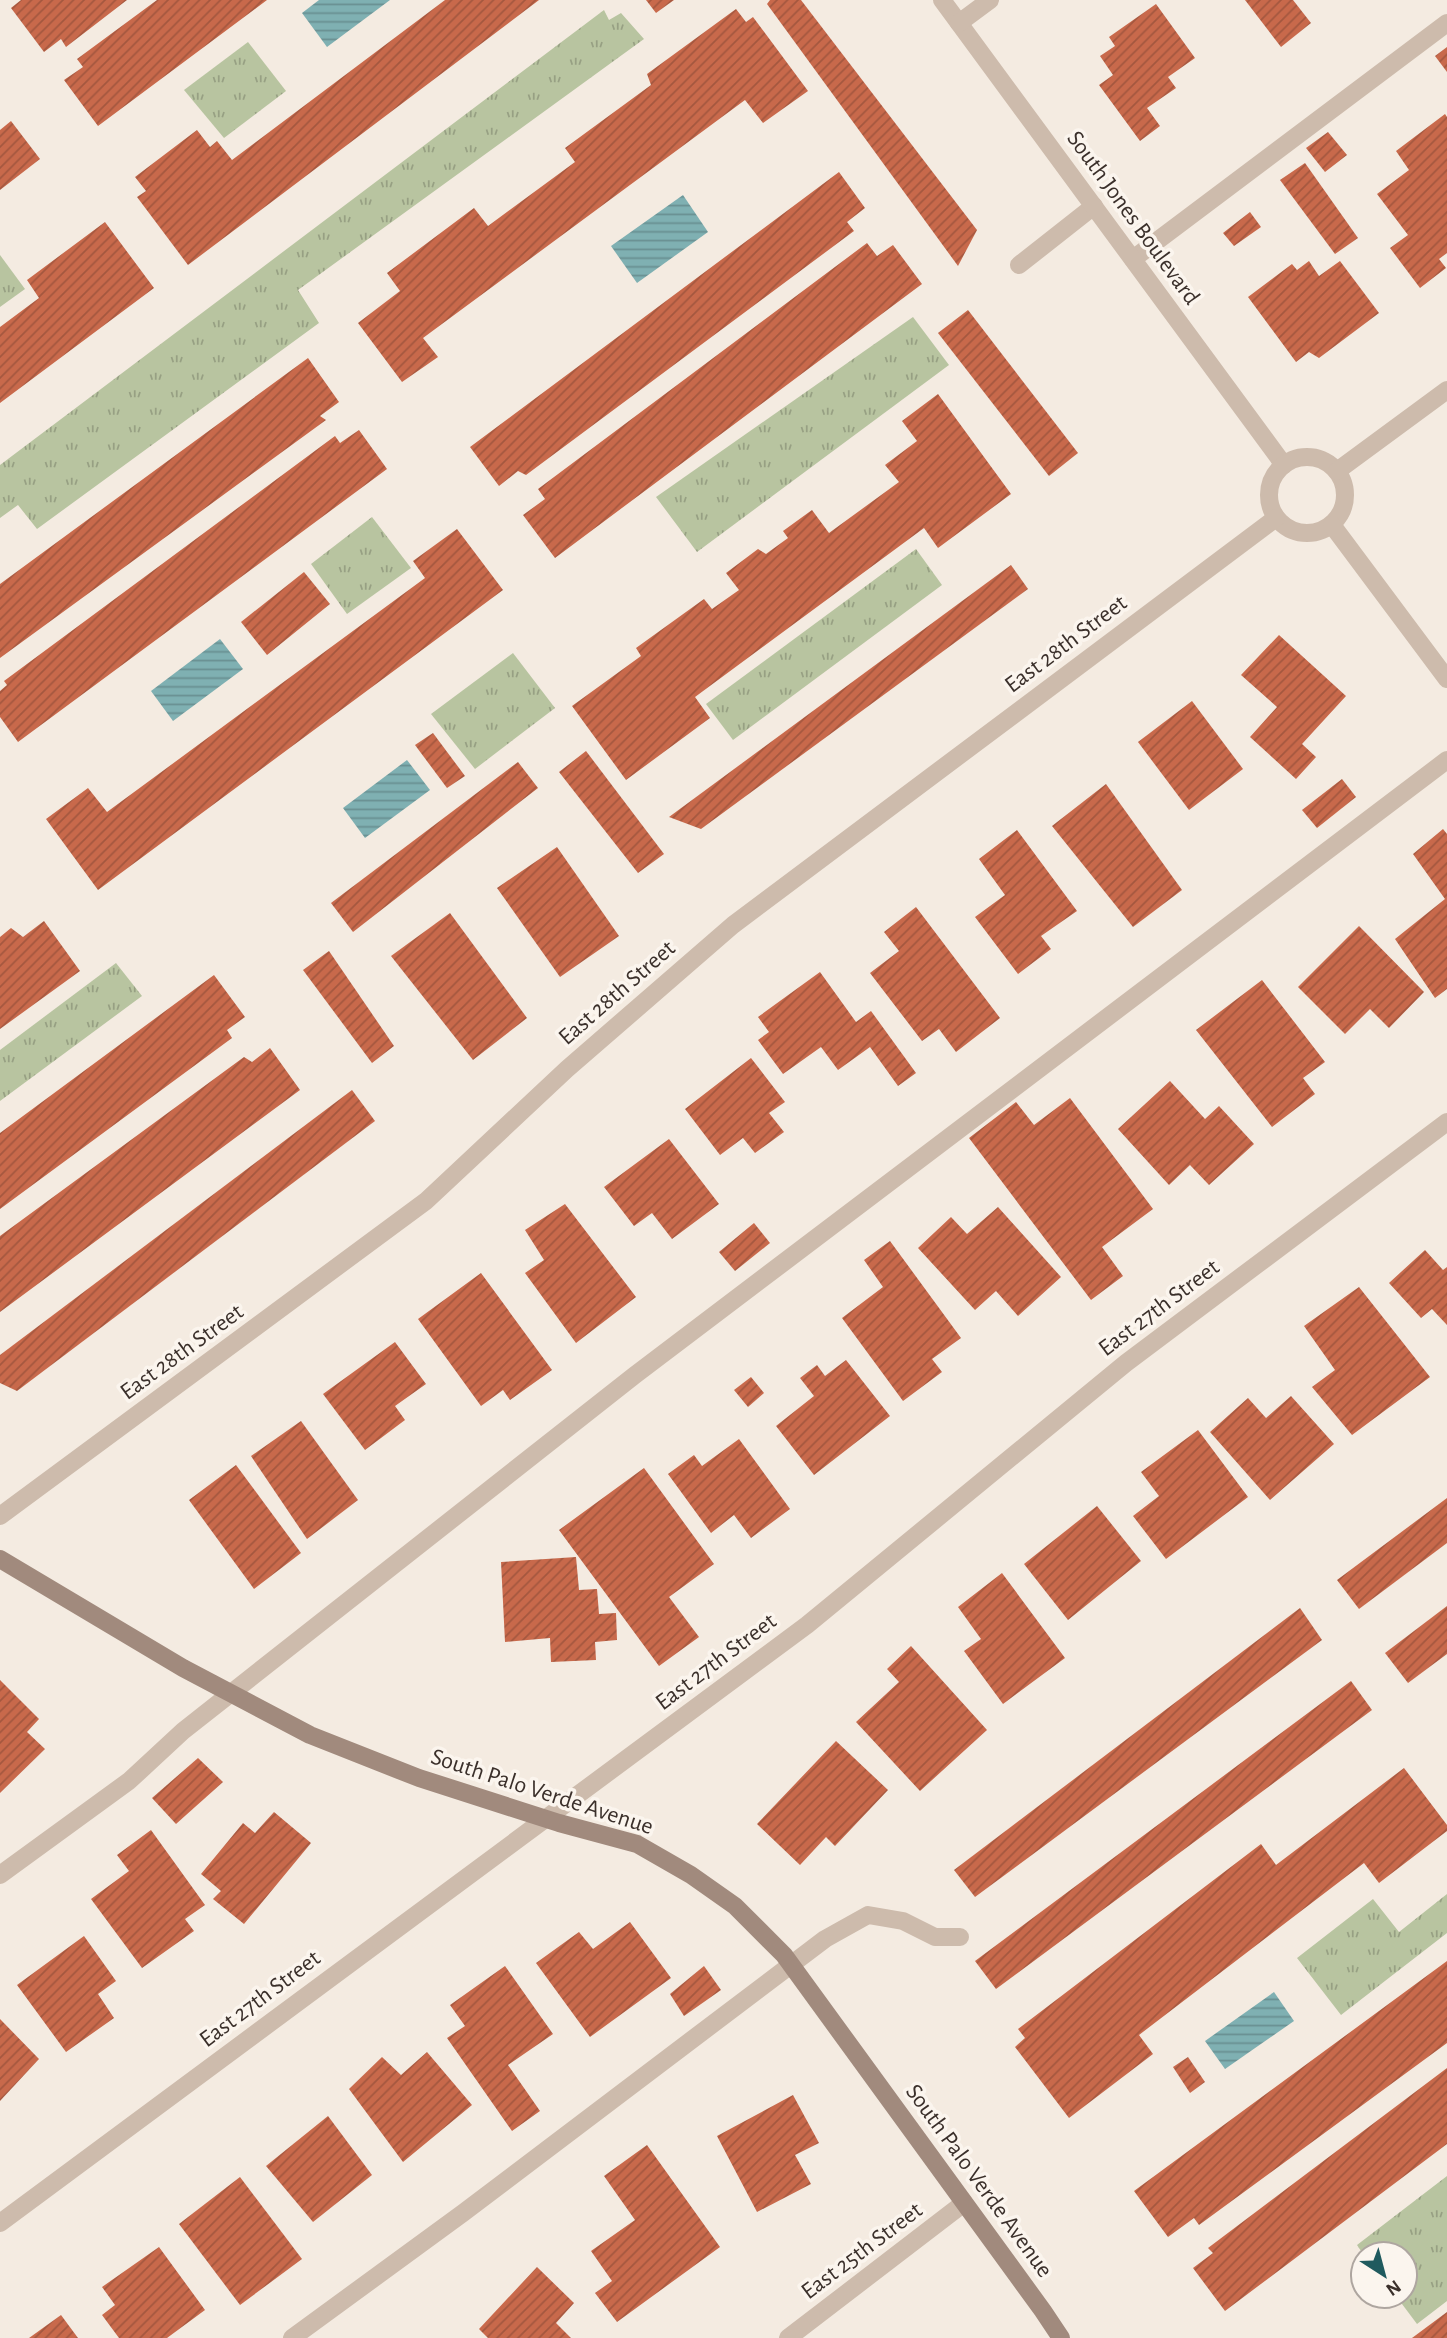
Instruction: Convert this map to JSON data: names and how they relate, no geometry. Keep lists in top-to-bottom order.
{
  "streets": {
    "street": [
      "South Jones Boulevard",
      "East 28th Street",
      "East 27th Street",
      "South Palo Verde Avenue",
      "East 25th Street"
    ]
  },
  "crossings": [
    ["South Jones Boulevard", "East 28th Street"],
    ["East 27th Street", "South Palo Verde Avenue"],
    ["South Palo Verde Avenue", "East 25th Street"]
  ],
  "north": "bottom right"
}
